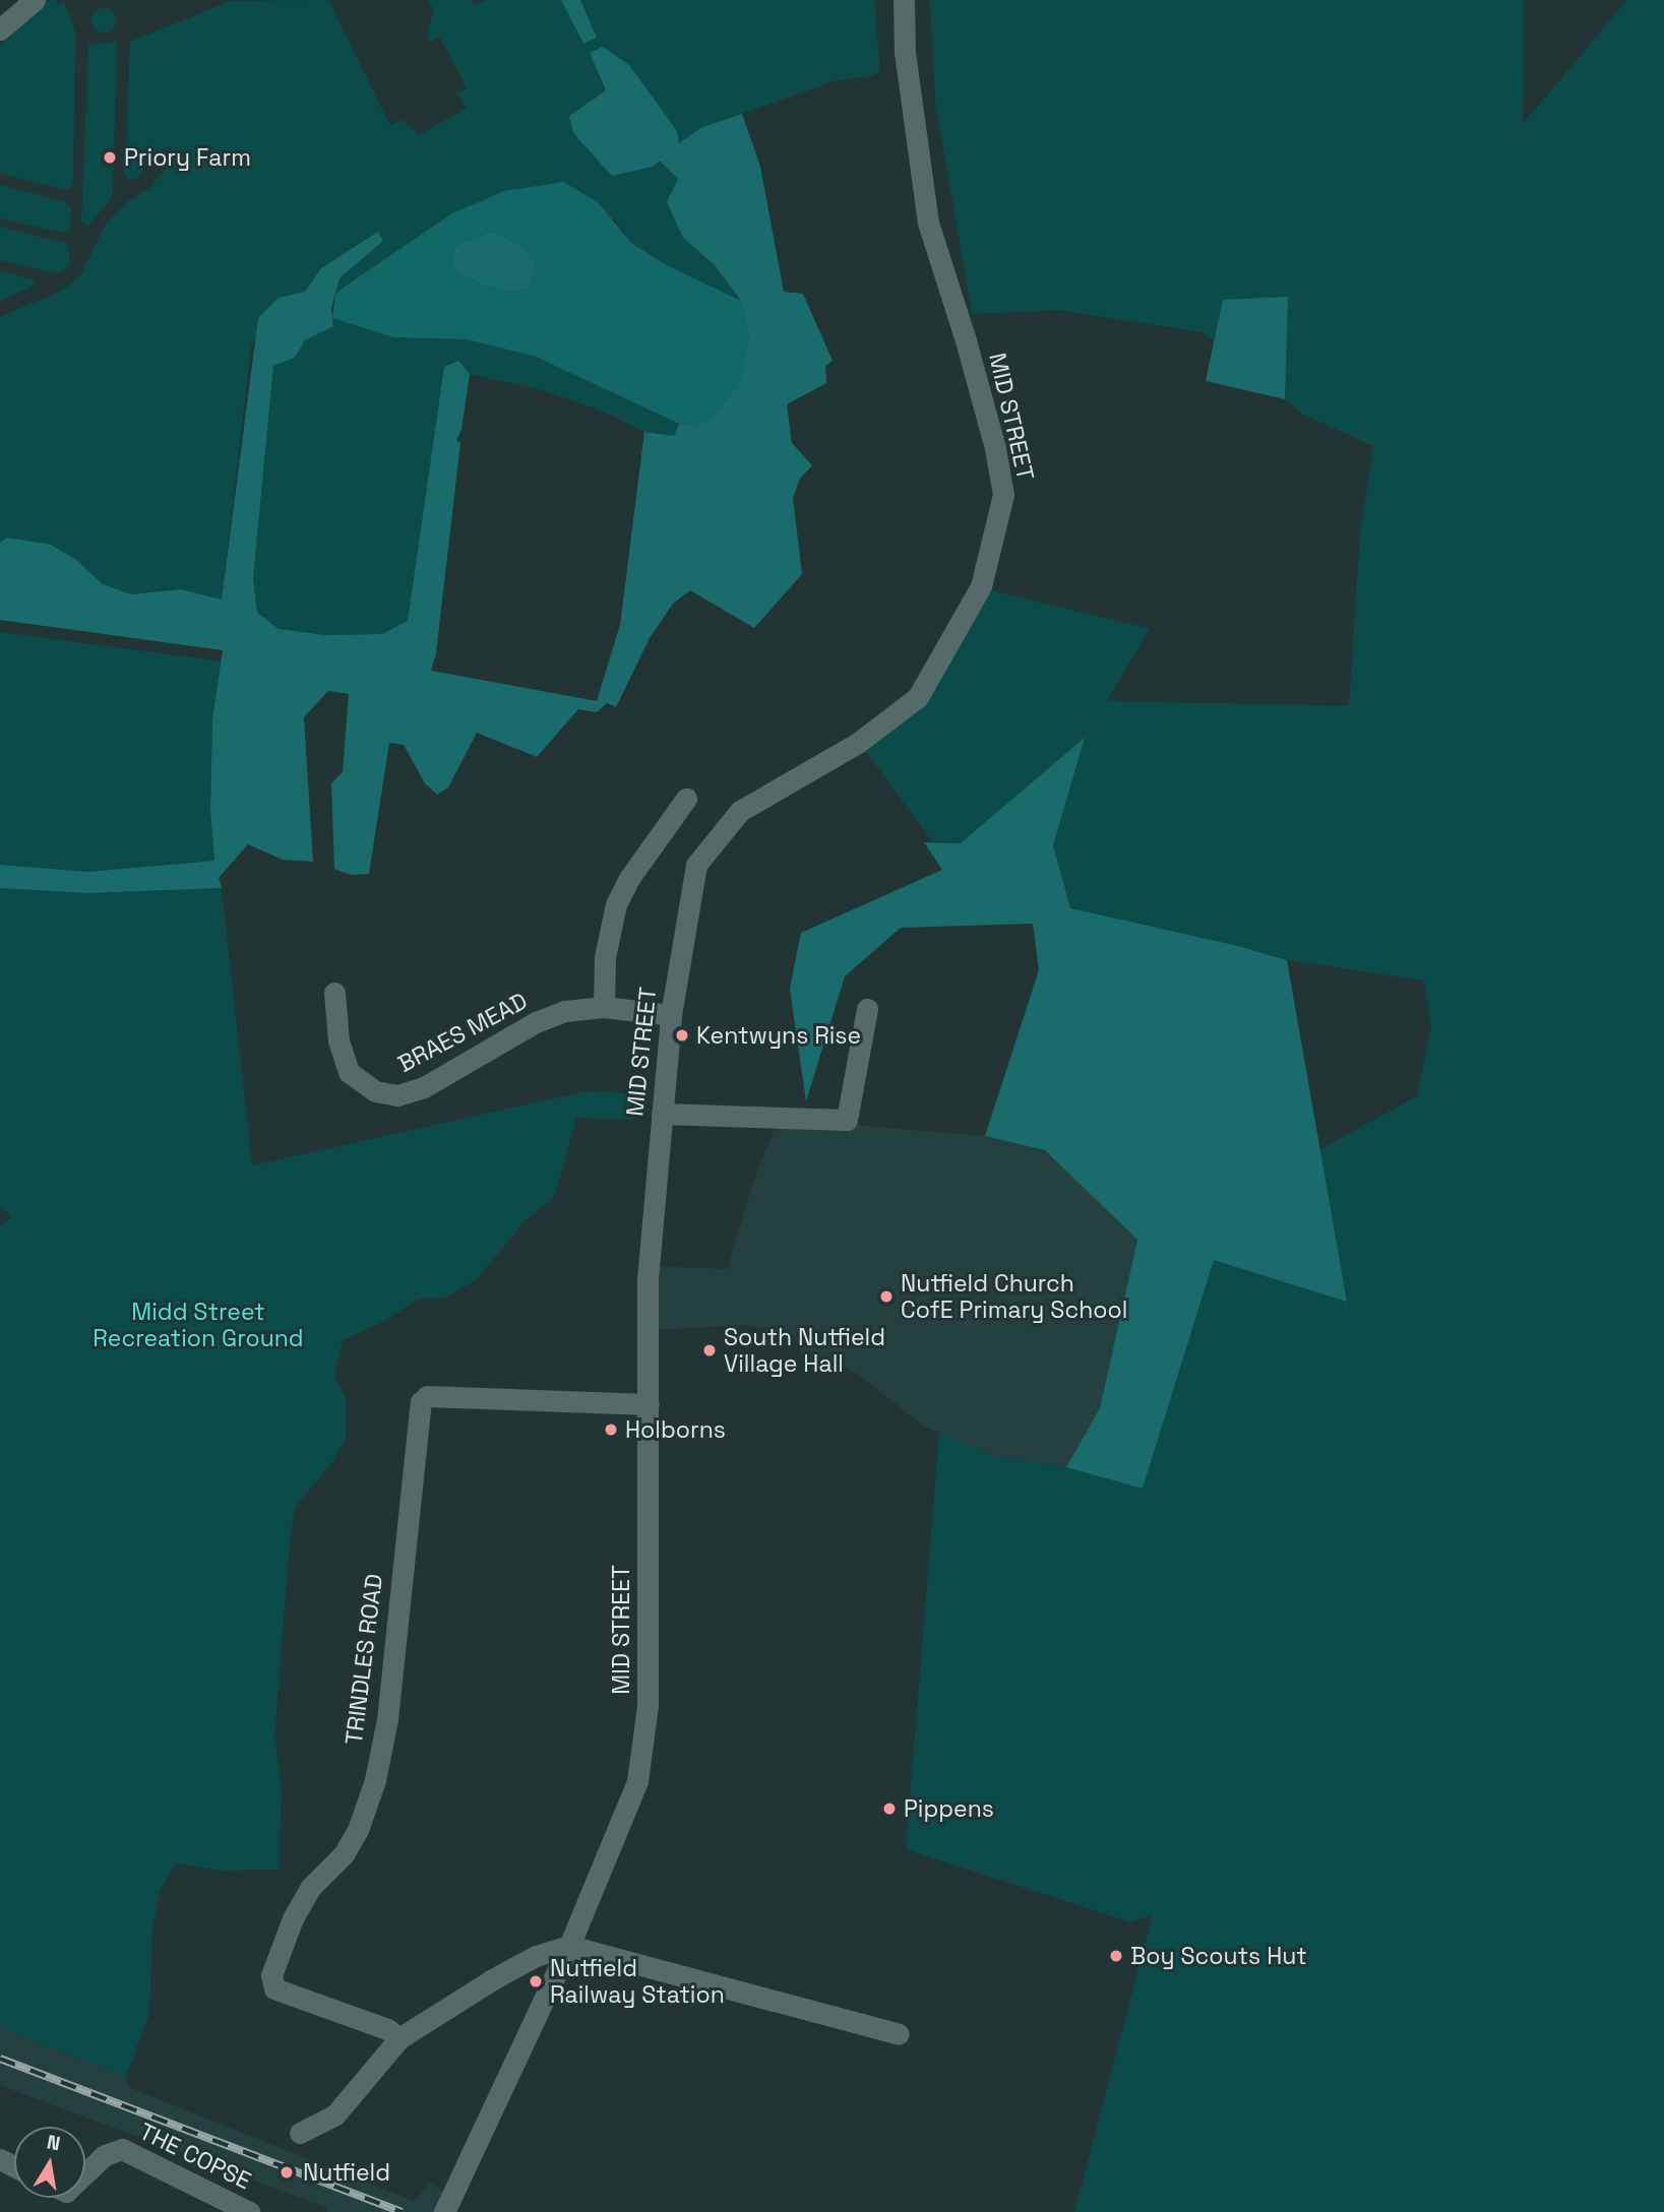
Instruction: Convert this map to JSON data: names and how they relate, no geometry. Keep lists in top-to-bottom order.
{
  "streets": {
    "street": [
      "MID STREET",
      "BRAES MEAD",
      "TRINDLES ROAD",
      "THE COPSE"
    ]
  },
  "crossings": [
    ["MID STREET", "BRAES MEAD"],
    ["MID STREET", "TRINDLES ROAD"]
  ],
  "parks": ["Midd Street Recreation Ground"],
  "places": [
    "Priory Farm",
    "Kentwyns Rise",
    "Nutfield Church CofE Primary School",
    "South Nutfield Village Hall",
    "Holborns",
    "Pippens",
    "Boy Scouts Hut",
    "Nutfield Railway Station",
    "Nutfield"
  ],
  "north": "top"
}
